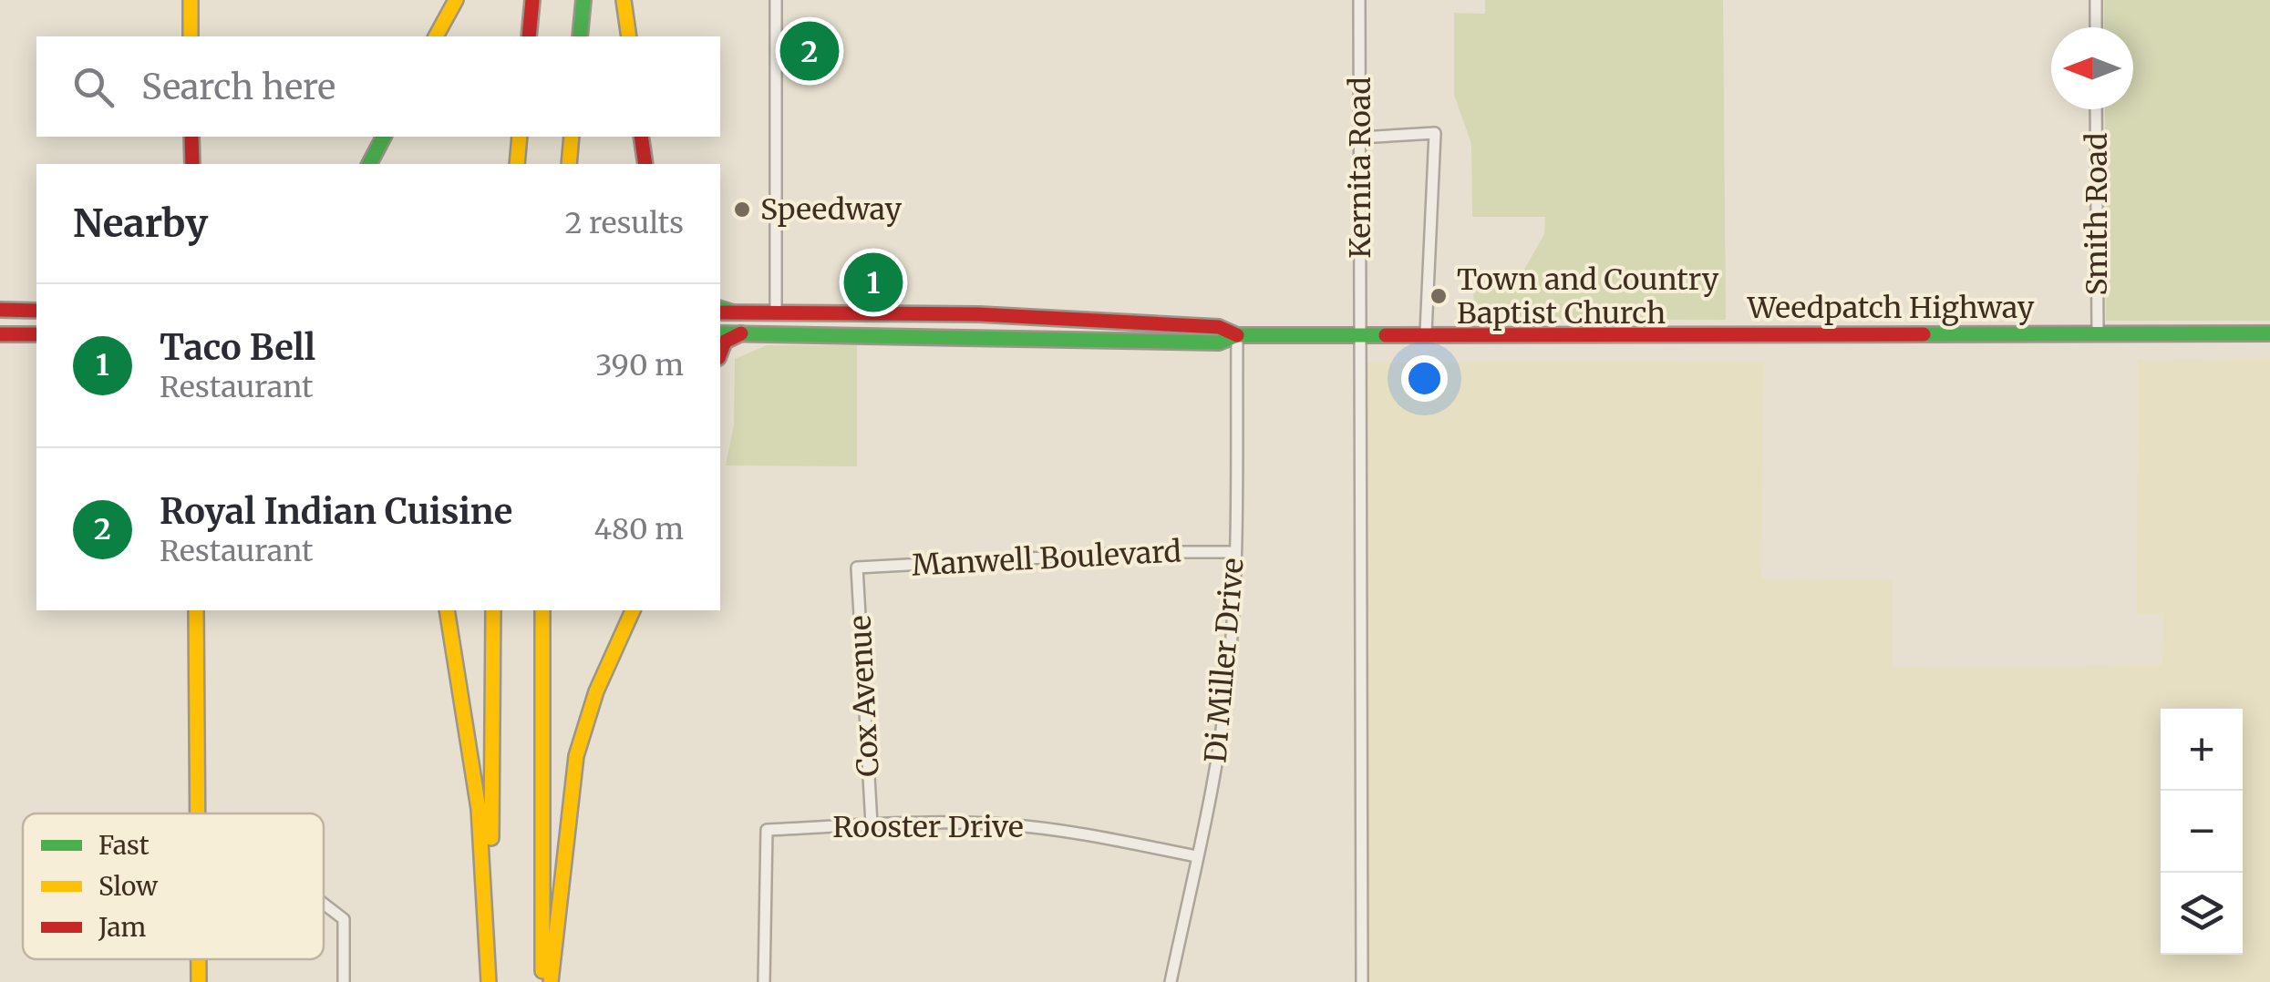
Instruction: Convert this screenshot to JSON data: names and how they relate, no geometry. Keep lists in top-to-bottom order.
{
  "streets": {
    "main road": ["Weedpatch Highway"],
    "street": [
      "Kernita Road",
      "Smith Road",
      "Manwell Boulevard",
      "Di Miller Drive",
      "Cox Avenue",
      "Rooster Drive"
    ]
  },
  "crossings": [
    ["Kernita Road", "Weedpatch Highway"],
    ["Smith Road", "Weedpatch Highway"],
    ["Weedpatch Highway", "Di Miller Drive"],
    ["Manwell Boulevard", "Di Miller Drive"],
    ["Manwell Boulevard", "Cox Avenue"],
    ["Di Miller Drive", "Rooster Drive"],
    ["Cox Avenue", "Rooster Drive"]
  ],
  "places": ["Speedway", "Town and Country Baptist Church"],
  "legend": ["Fast", "Slow", "Jam"],
  "north": "left",
  "page": {
    "pins": ["2", "1"],
    "search": "Search here",
    "heading": ["Nearby", "2 results"],
    "list": [
      {
        "mark": "1",
        "name": "Taco Bell",
        "note": "Restaurant",
        "value": "390 m"
      },
      {
        "mark": "2",
        "name": "Royal Indian Cuisine",
        "note": "Restaurant",
        "value": "480 m"
      }
    ],
    "map_buttons": ["+", "−"]
  }
}
